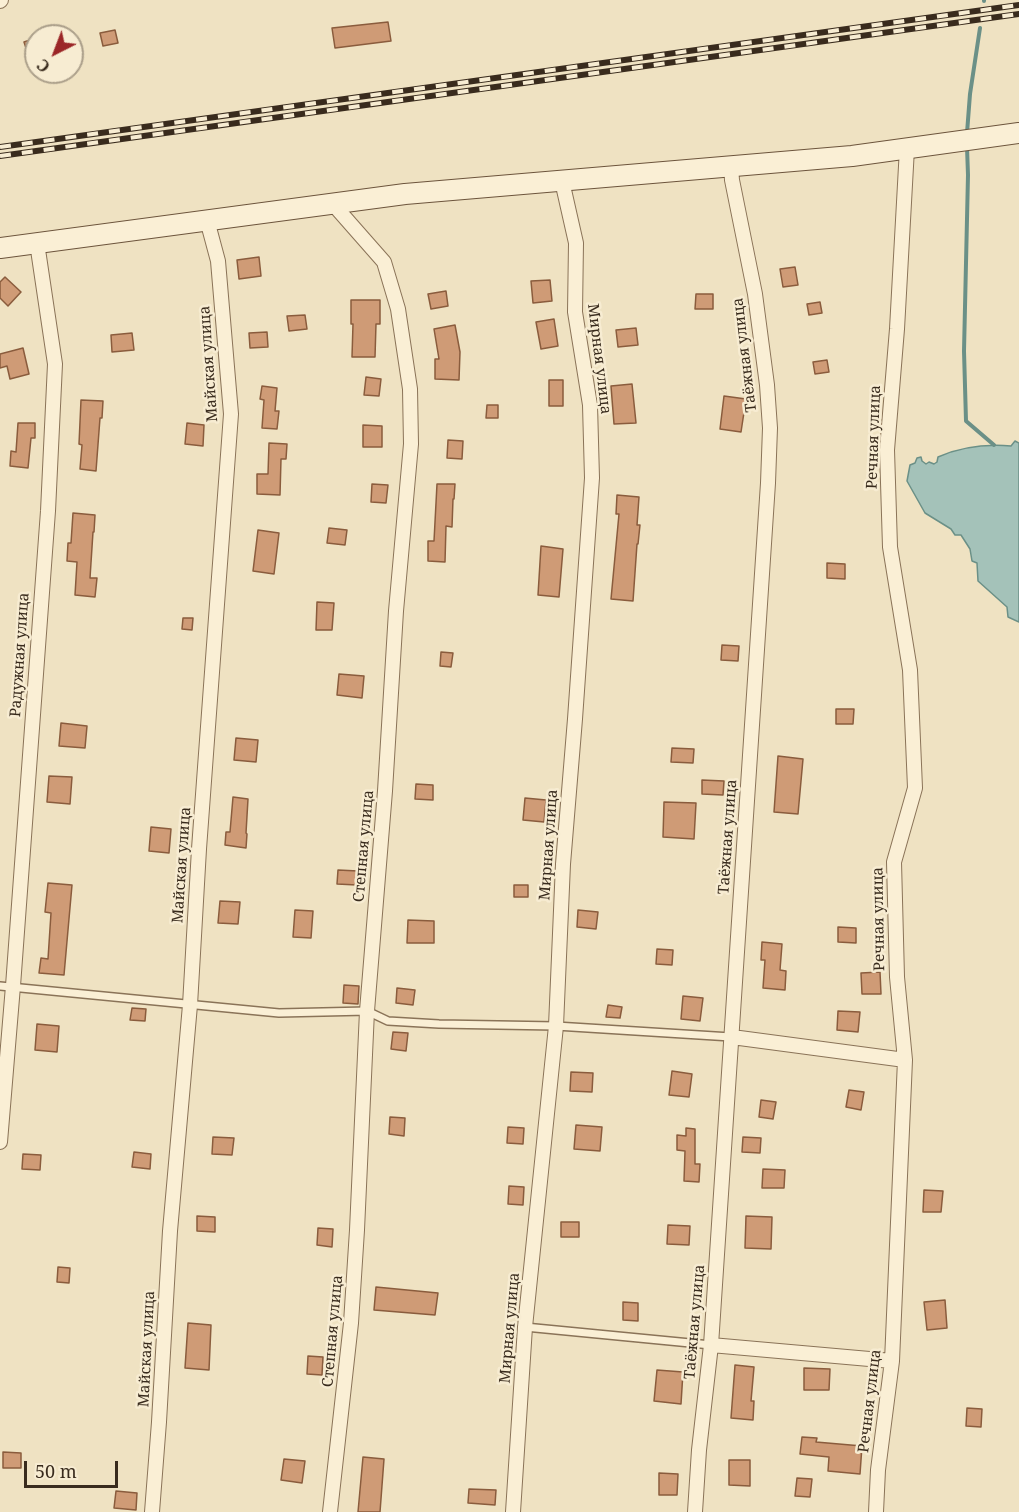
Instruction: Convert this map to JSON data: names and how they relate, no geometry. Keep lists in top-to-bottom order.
{
  "streets": {
    "street": [
      "Таёжная улица",
      "Мирная улица",
      "Майская улица",
      "Речная улица",
      "Радужная улица",
      "Степная улица"
    ]
  },
  "scale_bar": "50 m",
  "north": "bottom left"
}
